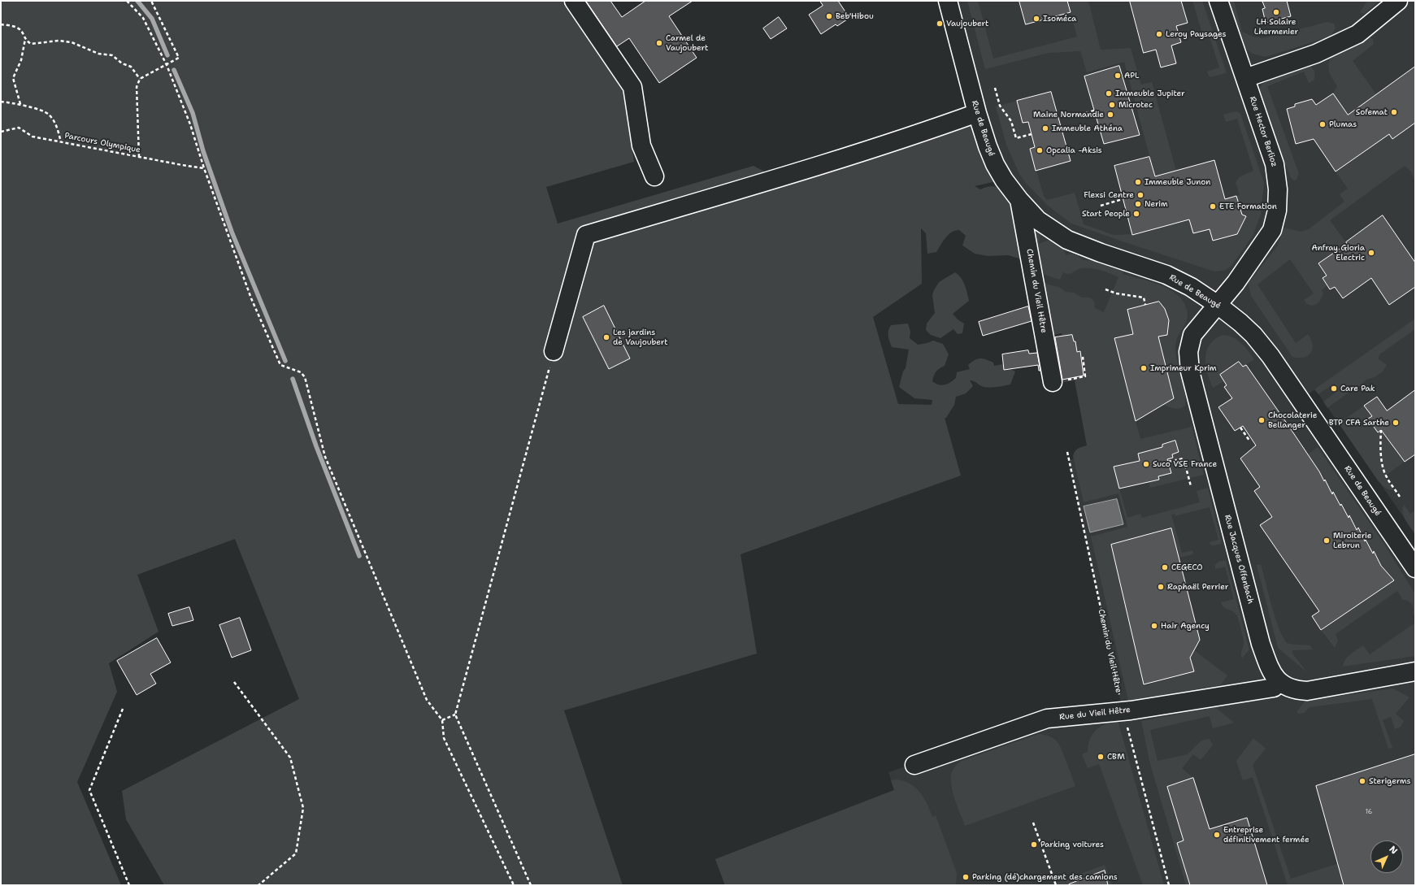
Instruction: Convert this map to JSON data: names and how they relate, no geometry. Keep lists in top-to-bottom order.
{
  "streets": {
    "street": [
      "Rue de Beaugé",
      "Rue Hector Berlioz",
      "Chemin du Vieil Hêtre",
      "Rue Jacques Offenbach",
      "Rue du Vieil Hêtre"
    ],
    "path": ["Parcours Olympique"]
  },
  "crossings": [
    ["Rue de Beaugé", "Rue Hector Berlioz"],
    ["Rue de Beaugé", "Chemin du Vieil Hêtre"],
    ["Rue de Beaugé", "Rue Jacques Offenbach"],
    ["Rue Hector Berlioz", "Rue Jacques Offenbach"],
    ["Chemin du Vieil Hêtre", "Rue du Vieil Hêtre"],
    ["Rue Jacques Offenbach", "Rue du Vieil Hêtre"]
  ],
  "places": [
    "LH Solaire Lhermenier",
    "Beb'Hibou",
    "Isoméca",
    "Vaujoubert",
    "Leroy Paysages",
    "Carmel de Vaujoubert",
    "APL",
    "Immeuble Jupiter",
    "Microtec",
    "Sofemat",
    "Maine Normandie",
    "Plumas",
    "Immeuble Athéna",
    "Opcalia -Aksis",
    "Immeuble Junon",
    "Flexsi Centre",
    "Nerim",
    "ETE Formation",
    "Start People",
    "Anfray Gioria Electric",
    "Les jardins de Vaujoubert",
    "Imprimeur Kprim",
    "Care Pak",
    "Chocolaterie Bellanger",
    "BTP CFA Sarthe",
    "Suco VSE France",
    "Miroiterie Lebrun",
    "CEGECO",
    "Raphaël Perrier",
    "Hair Agency",
    "CBM",
    "Sterigerms",
    "Entreprise définitivement fermée",
    "Parking voitures",
    "Parking (dé)chargement des camions"
  ],
  "house_numbers": ["16"],
  "north": "top right"
}
